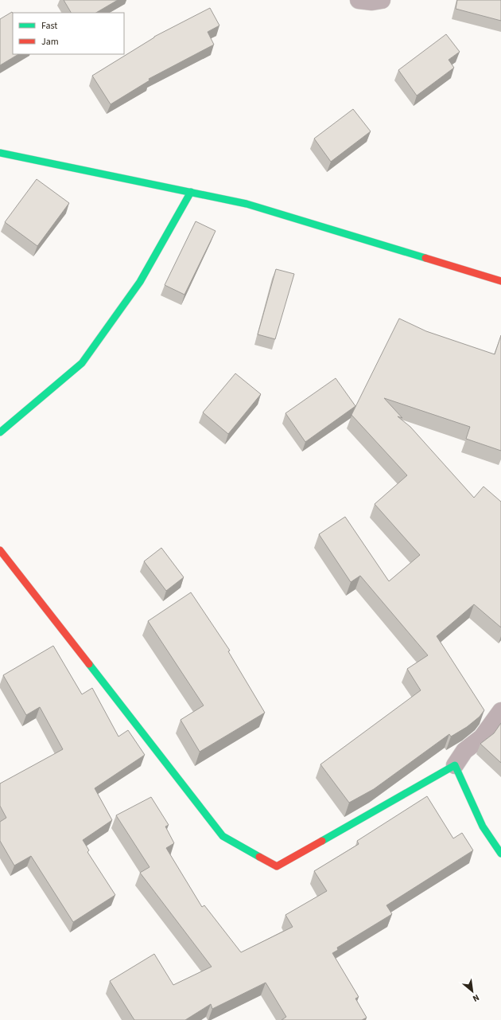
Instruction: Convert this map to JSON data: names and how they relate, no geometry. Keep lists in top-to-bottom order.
{
  "legend": ["Fast", "Jam"],
  "north": "bottom right"
}
